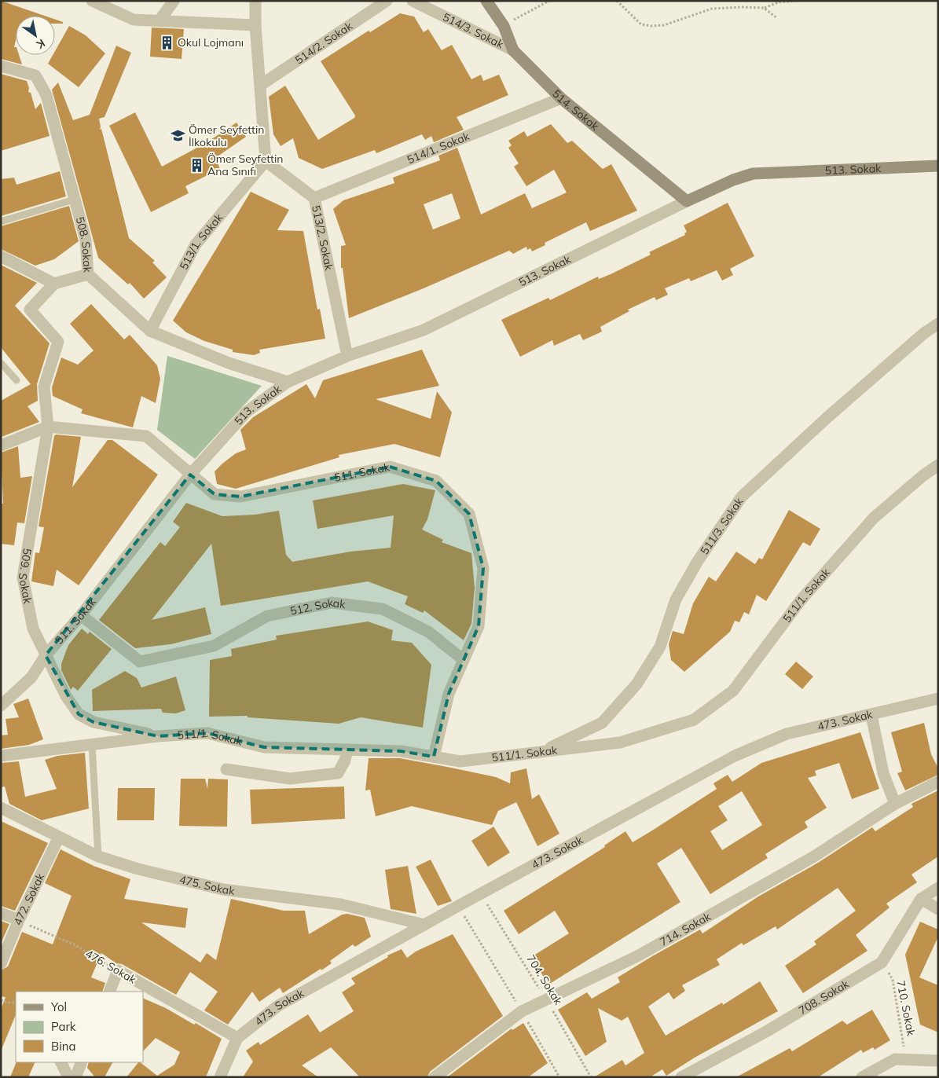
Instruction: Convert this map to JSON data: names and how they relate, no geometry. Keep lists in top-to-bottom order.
{
  "streets": {
    "street": [
      "514/3. Sokak",
      "514/2. Sokak",
      "514. Sokak",
      "514/1. Sokak",
      "513. Sokak",
      "513/2. Sokak",
      "513/1. Sokak",
      "508. Sokak",
      "511. Sokak",
      "511/3. Sokak",
      "509. Sokak",
      "511/1. Sokak",
      "512. Sokak",
      "473. Sokak",
      "475. Sokak",
      "472. Sokak",
      "714. Sokak",
      "476. Sokak",
      "708. Sokak"
    ],
    "path": ["704. Sokak", "710. Sokak"]
  },
  "crossings": [
    ["514/3. Sokak", "514. Sokak"],
    ["514. Sokak", "514/1. Sokak"],
    ["514. Sokak", "513. Sokak"],
    ["514/1. Sokak", "513/2. Sokak"],
    ["513. Sokak", "513/2. Sokak"],
    ["513. Sokak", "508. Sokak"],
    ["513. Sokak", "511. Sokak"],
    ["513/2. Sokak", "513/1. Sokak"],
    ["513/1. Sokak", "508. Sokak"],
    ["511. Sokak", "509. Sokak"],
    ["511. Sokak", "512. Sokak"],
    ["511/3. Sokak", "511/1. Sokak"],
    ["509. Sokak", "511/1. Sokak"],
    ["473. Sokak", "475. Sokak"],
    ["473. Sokak", "476. Sokak"],
    ["473. Sokak", "704. Sokak"],
    ["475. Sokak", "472. Sokak"],
    ["472. Sokak", "476. Sokak"],
    ["714. Sokak", "704. Sokak"],
    ["708. Sokak", "710. Sokak"]
  ],
  "places": {
    "building": ["Okul Lojmanı", "Ömer Seyfettin Ana Sınıfı"],
    "school or university": ["Ömer Seyfettin İlkokulu"]
  },
  "legend": ["Yol", "Park", "Bina"],
  "north": "bottom right"
}
